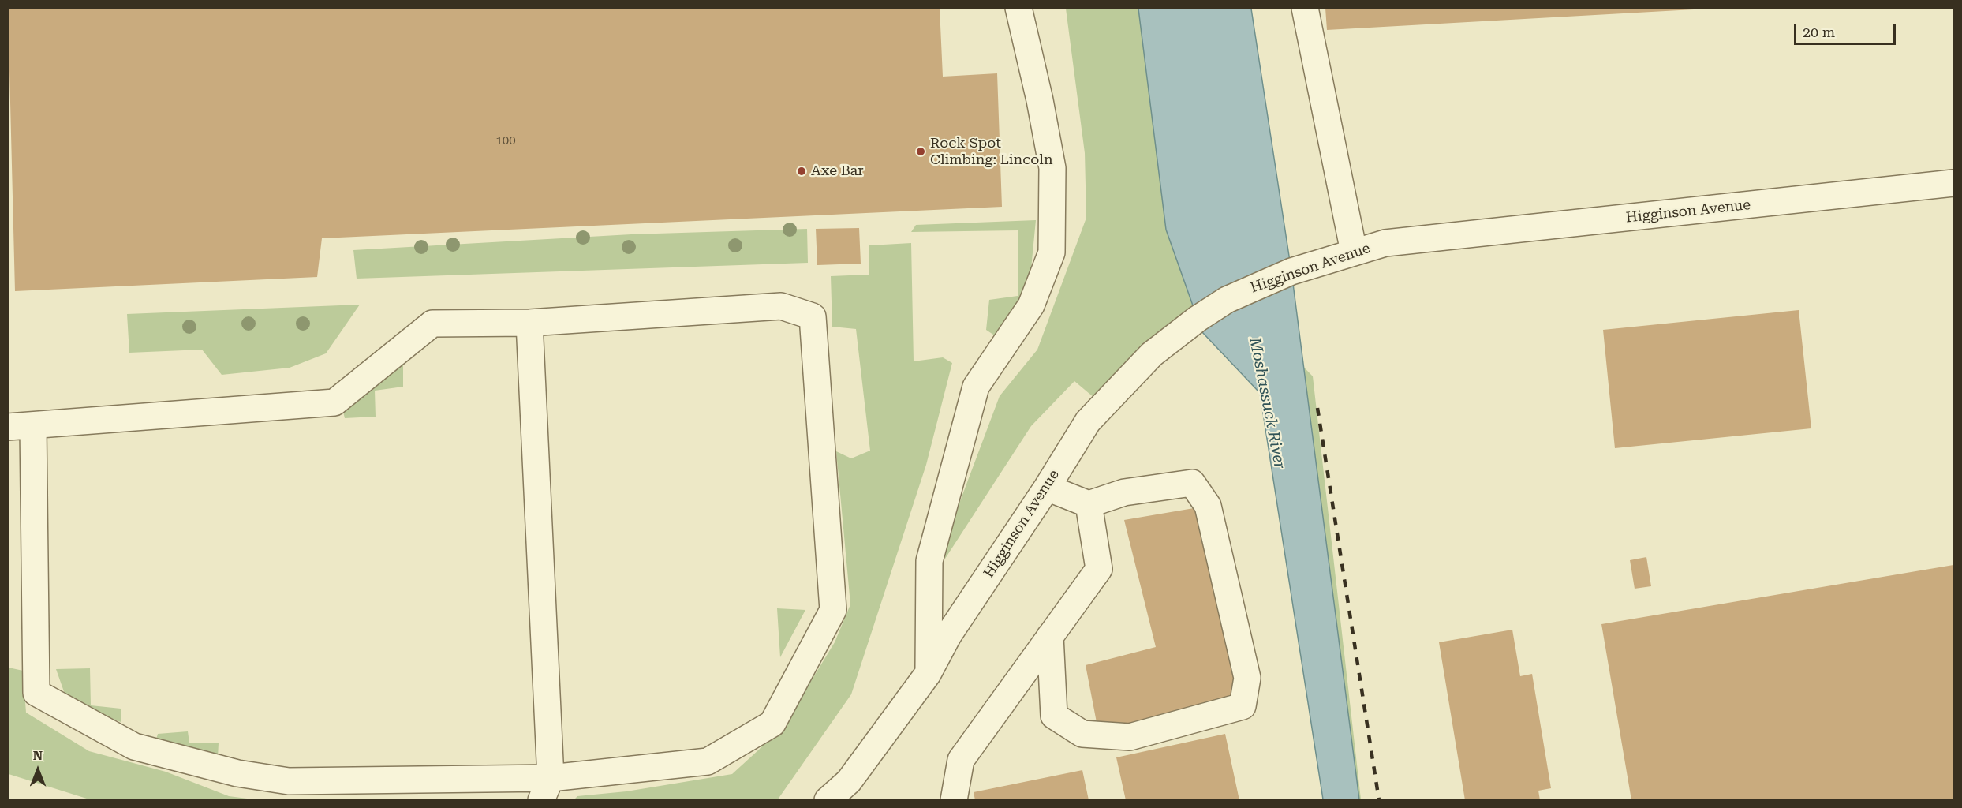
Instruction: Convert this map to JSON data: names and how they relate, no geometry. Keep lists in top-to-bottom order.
{
  "streets": {
    "street": ["Higginson Avenue"]
  },
  "water": ["Moshassuck River"],
  "places": ["Rock Spot Climbing: Lincoln", "Axe Bar"],
  "house_numbers": ["100"],
  "scale_bar": "20 m",
  "north": "top"
}
